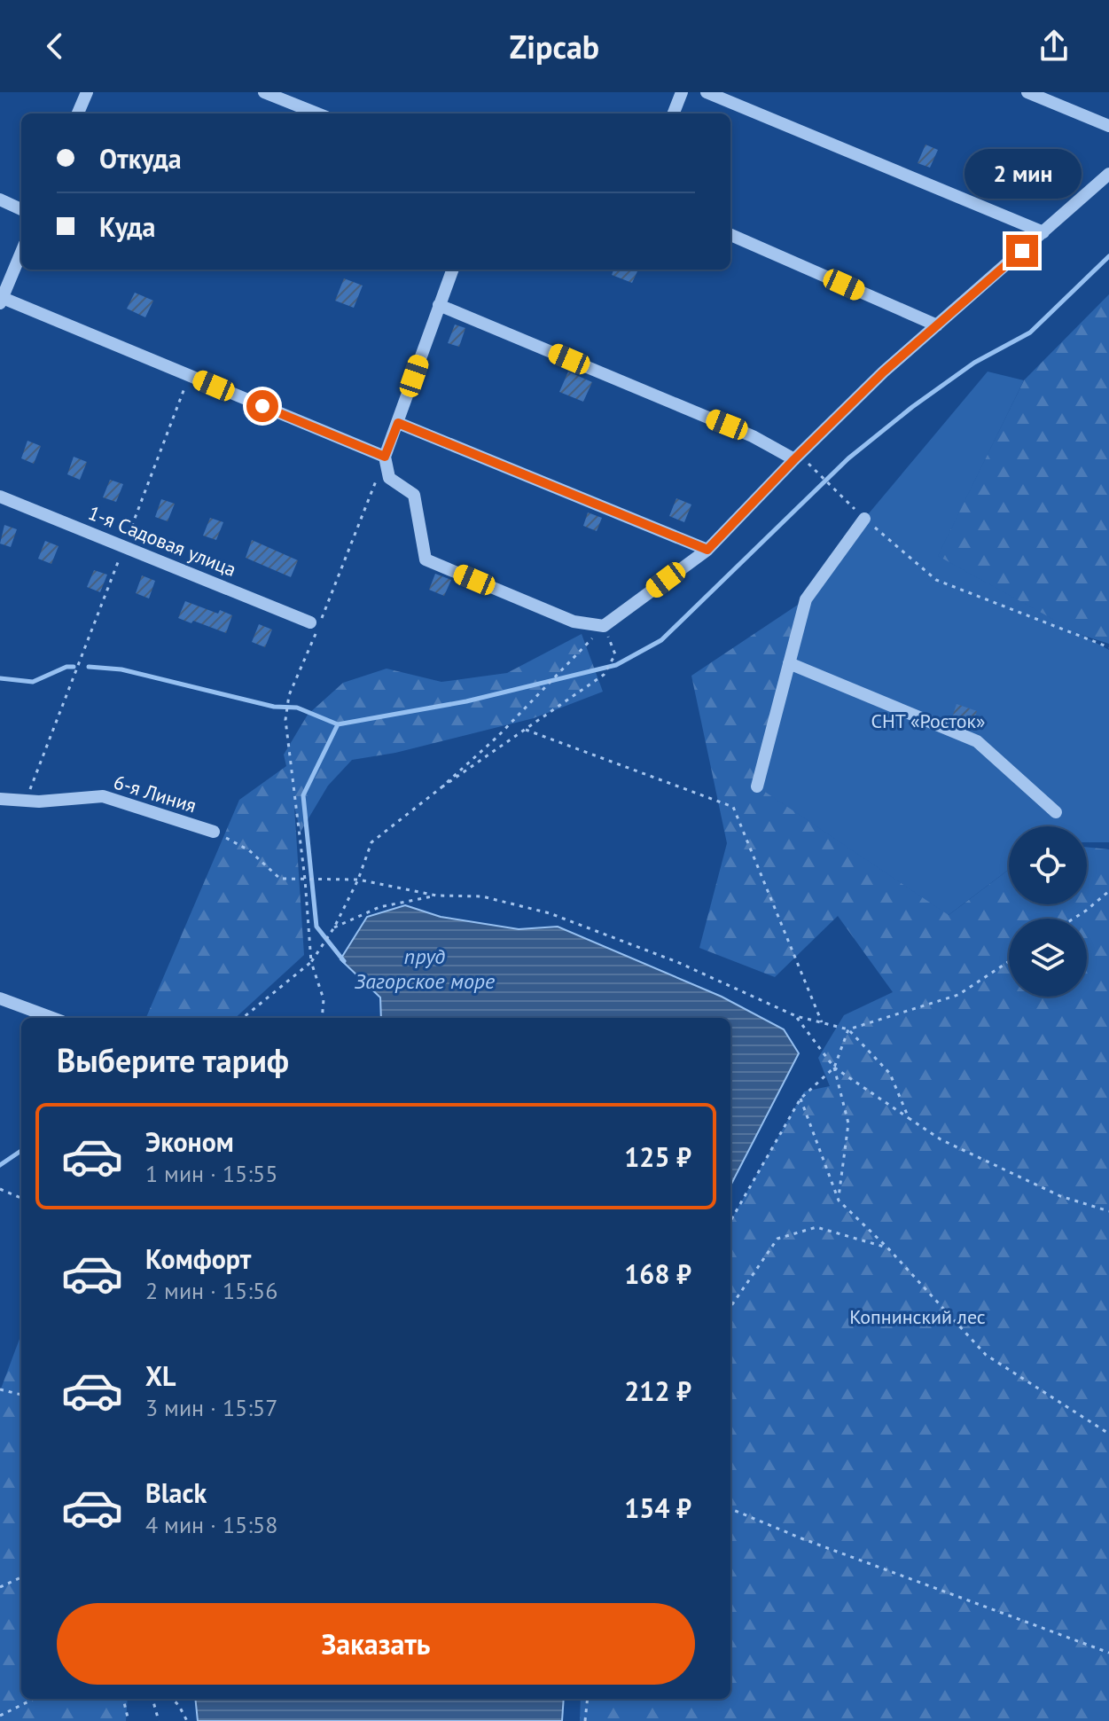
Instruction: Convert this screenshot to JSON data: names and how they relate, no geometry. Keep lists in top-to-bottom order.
{
  "streets": {
    "street": ["1-я Садовая улица", "6-я Линия"]
  },
  "water": ["пруд Загорское море"],
  "parks": ["СНТ «Росток»", "Копнинский лес"],
  "page": {
    "header": "Zipcab",
    "banner": ["Откуда", "Куда"],
    "bubble": "2 мин",
    "heading": "Выберите тариф",
    "list": [
      {
        "name": "Эконом",
        "note": "1 мин · 15:55",
        "value": "125 ₽"
      },
      {
        "name": "Комфорт",
        "note": "2 мин · 15:56",
        "value": "168 ₽"
      },
      {
        "name": "XL",
        "note": "3 мин · 15:57",
        "value": "212 ₽"
      },
      {
        "name": "Black",
        "note": "4 мин · 15:58",
        "value": "154 ₽"
      }
    ],
    "buttons": "Заказать"
  }
}
